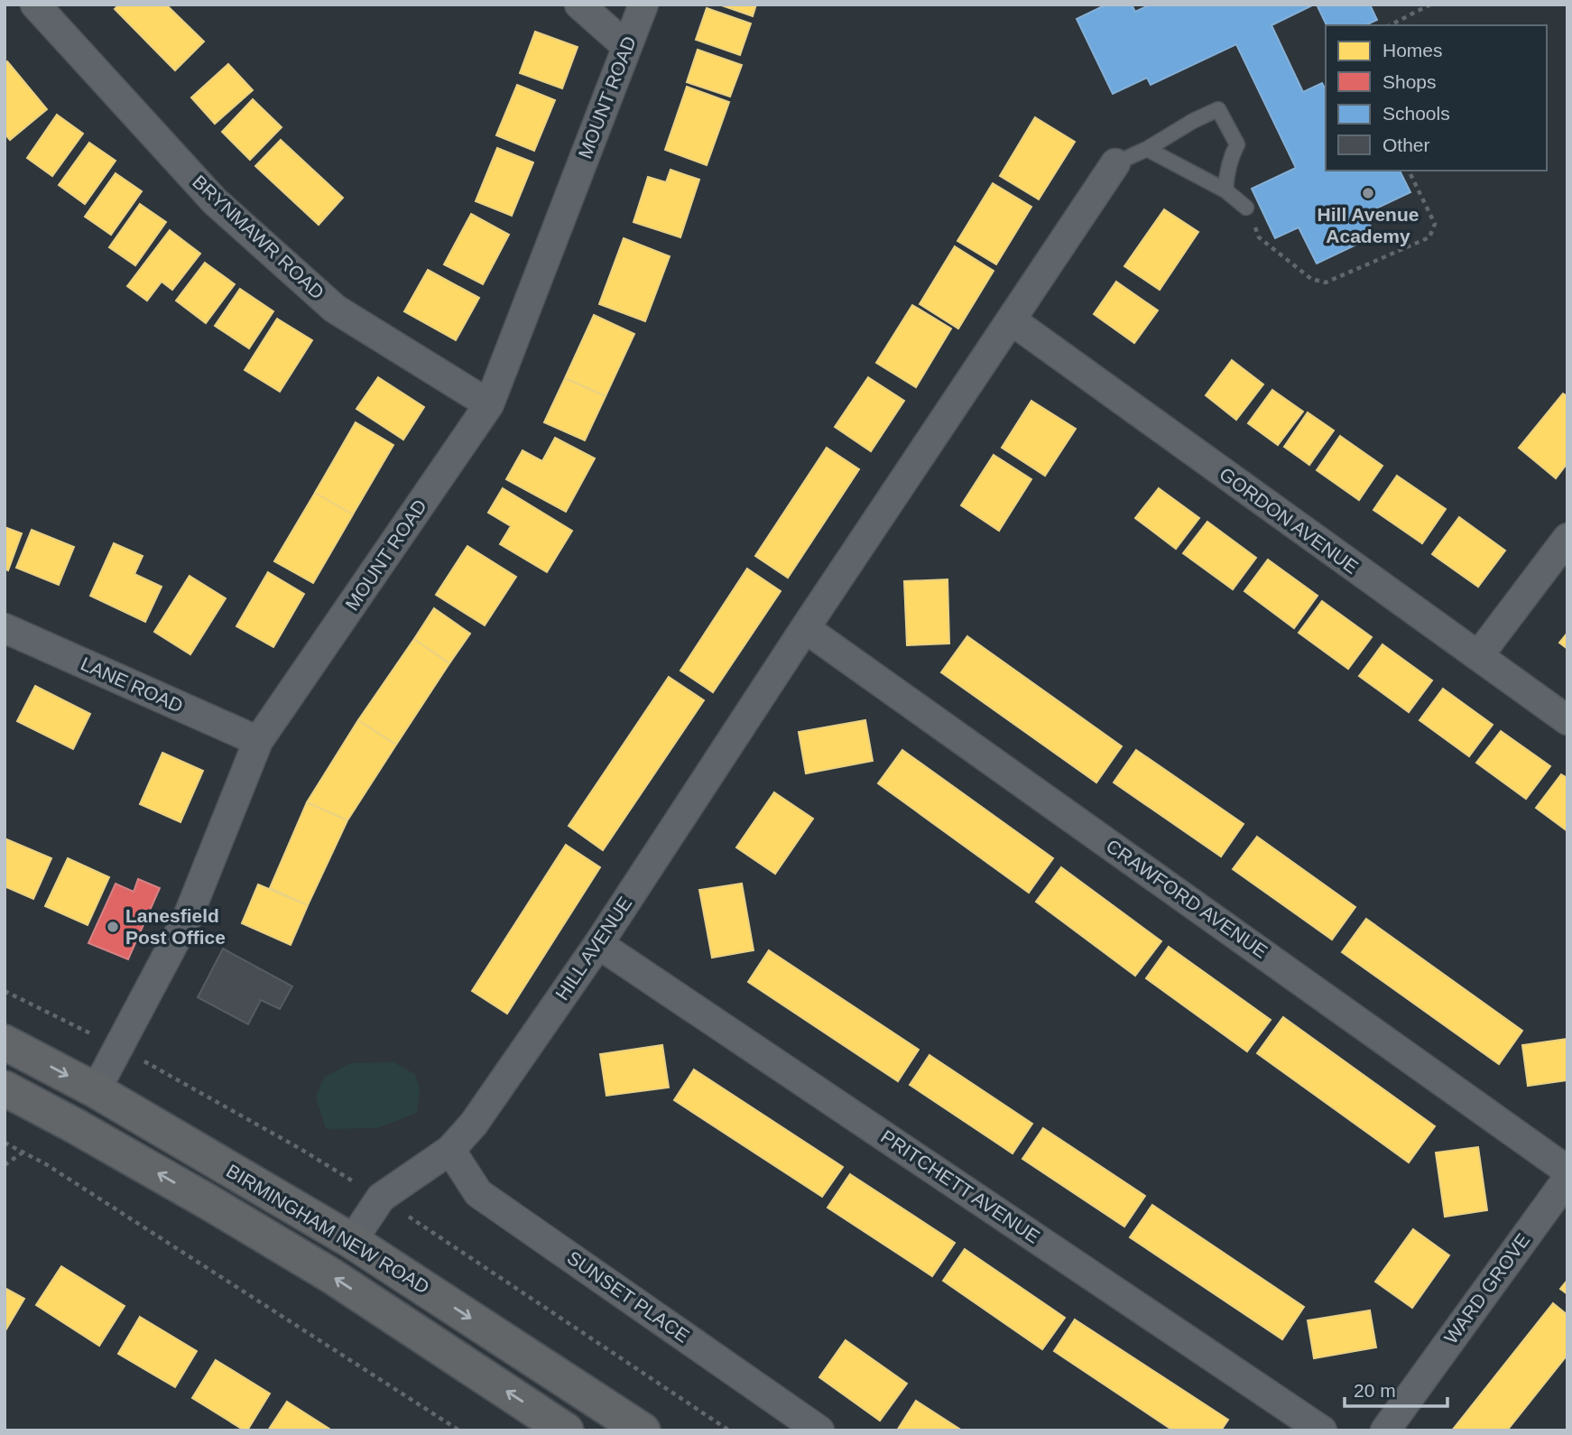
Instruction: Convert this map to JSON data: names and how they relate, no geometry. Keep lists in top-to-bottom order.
{
  "streets": {
    "highway": ["BIRMINGHAM NEW ROAD"],
    "street": [
      "MOUNT ROAD",
      "BRYNMAWR ROAD",
      "GORDON AVENUE",
      "LANE ROAD",
      "CRAWFORD AVENUE",
      "HILL AVENUE",
      "PRITCHETT AVENUE",
      "WARD GROVE",
      "SUNSET PLACE"
    ]
  },
  "crossings": [
    ["MOUNT ROAD", "BRYNMAWR ROAD"],
    ["MOUNT ROAD", "LANE ROAD"],
    ["MOUNT ROAD", "BIRMINGHAM NEW ROAD"],
    ["GORDON AVENUE", "HILL AVENUE"],
    ["CRAWFORD AVENUE", "HILL AVENUE"],
    ["HILL AVENUE", "PRITCHETT AVENUE"],
    ["HILL AVENUE", "BIRMINGHAM NEW ROAD"],
    ["HILL AVENUE", "SUNSET PLACE"]
  ],
  "places": ["Hill Avenue Academy", "Lanesfield Post Office"],
  "legend": [
    "Homes",
    "Shops",
    "Schools",
    "Other"
  ],
  "scale_bar": "20 m"
}
